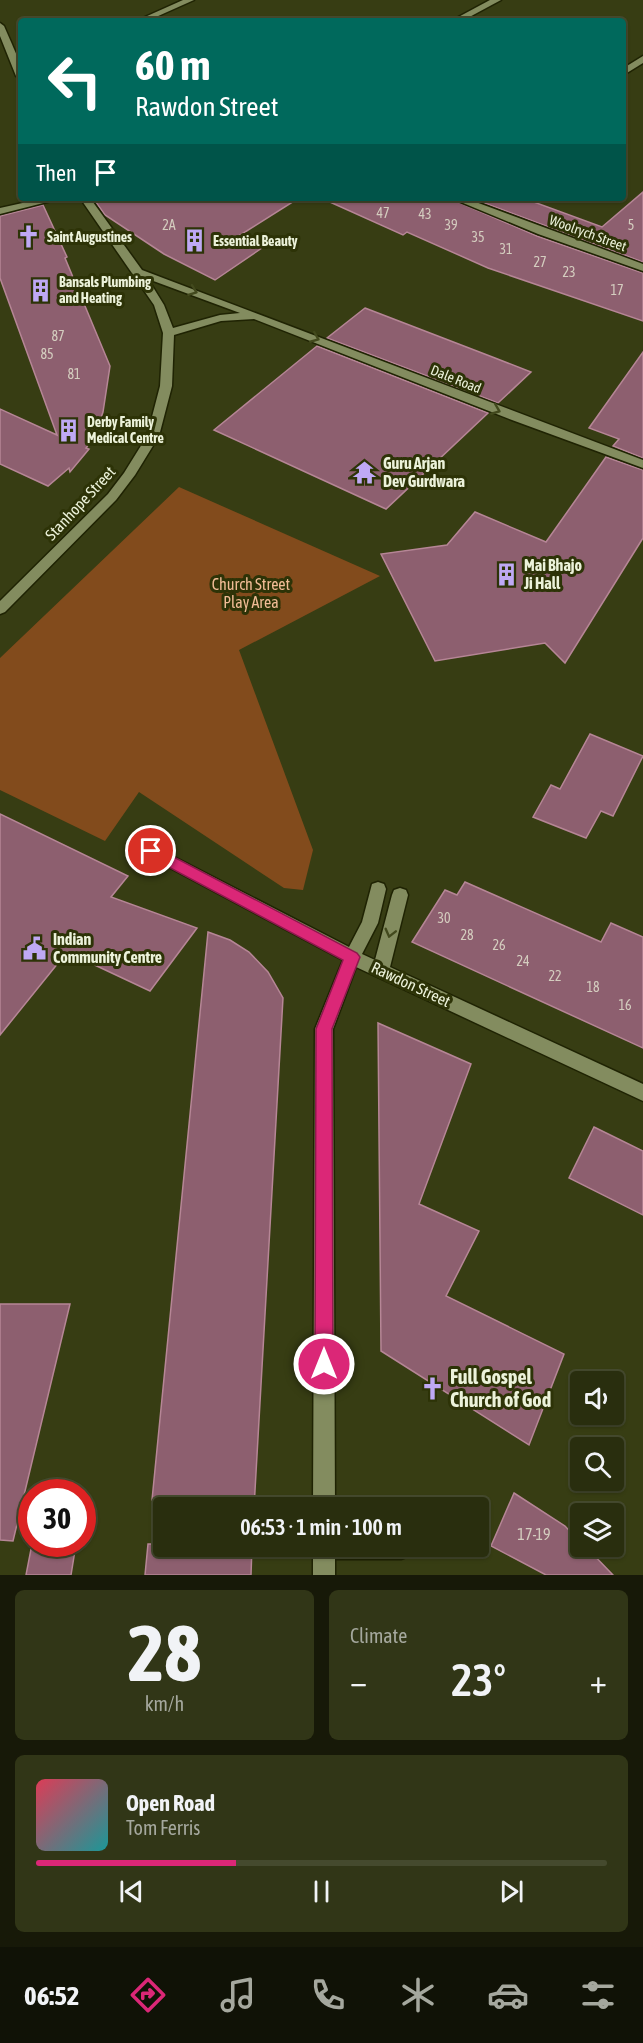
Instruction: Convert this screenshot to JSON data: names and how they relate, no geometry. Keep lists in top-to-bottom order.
{
  "streets": {
    "street": [
      "Woolrych Street",
      "Dale Road",
      "Stanhope Street",
      "Rawdon Street"
    ]
  },
  "crossings": [
    ["Dale Road", "Stanhope Street"]
  ],
  "one_way": ["Dale Road"],
  "parks": ["Church Street Play Area"],
  "places": {
    "church": ["Saint Augustines", "Full Gospel Church of God"],
    "building": [
      "Essential Beauty",
      "Bansals Plumbing and Heating",
      "Derby Family Medical Centre",
      "Mai Bhajo Ji Hall"
    ],
    "temple": ["Guru Arjan Dev Gurdwara"],
    "public building": ["Indian Community Centre"]
  },
  "house_numbers": [
    "47",
    "43",
    "2A",
    "39",
    "5",
    "35",
    "31",
    "27",
    "23",
    "17",
    "87",
    "85",
    "81",
    "30",
    "28",
    "26",
    "24",
    "22",
    "18",
    "16",
    "17-19"
  ],
  "page": {
    "turn": ["60 m", "Rawdon Street"],
    "then": "Then",
    "limit": "30",
    "trip": "06:53 · 1 min · 100 m",
    "tile": [
      ["28", "km/h"],
      "Climate"
    ],
    "heat": ["−", "23°", "+"],
    "song": ["Open Road", "Tom Ferris"],
    "tabs": "06:52"
  }
}
